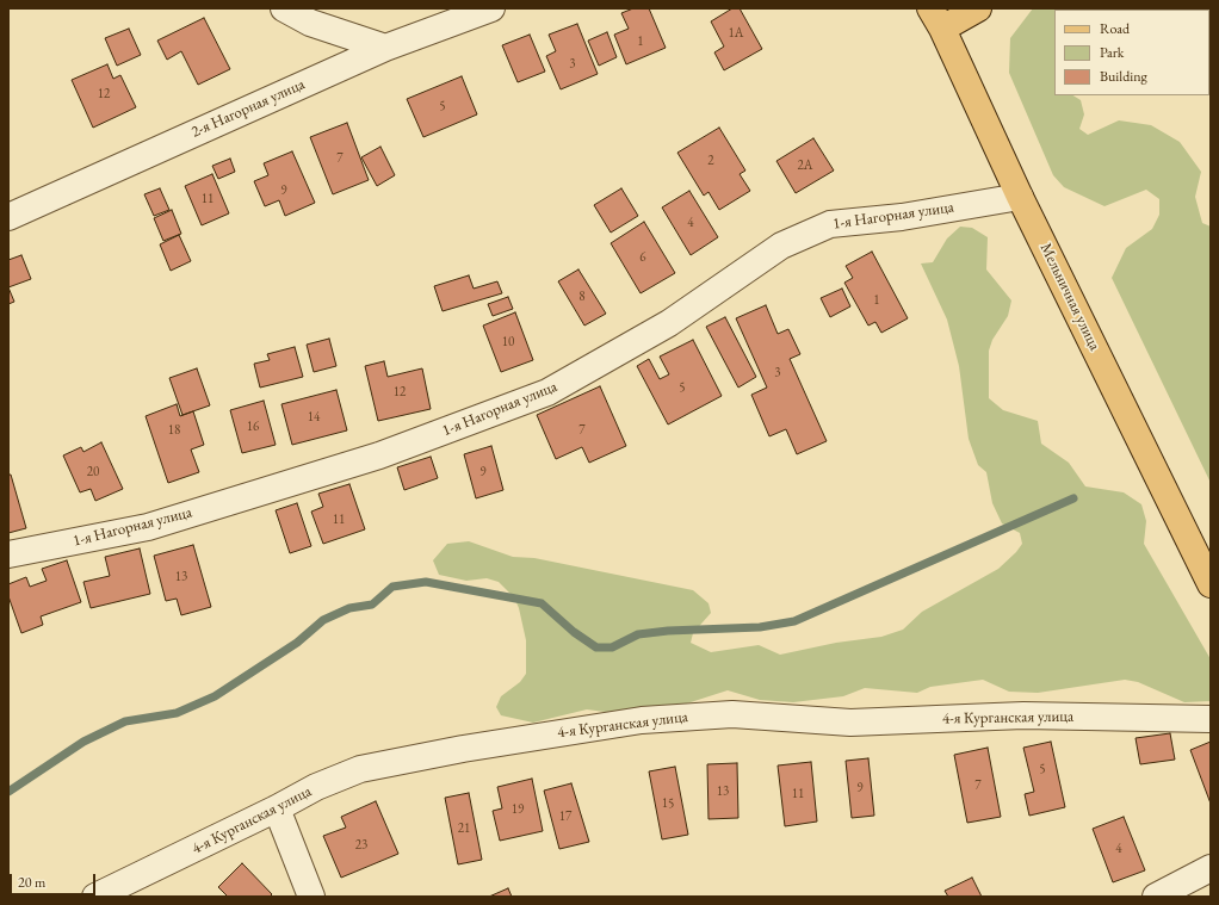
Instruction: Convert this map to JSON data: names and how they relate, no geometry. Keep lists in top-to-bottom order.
{
  "streets": {
    "main road": ["Мельничная улица"],
    "street": ["2-я Нагорная улица", "1-я Нагорная улица", "4-я Курганская улица"]
  },
  "crossings": [
    ["1-я Нагорная улица", "Мельничная улица"]
  ],
  "house_numbers": [
    "1А",
    "1",
    "3",
    "12",
    "5",
    "7",
    "2",
    "2А",
    "9",
    "11",
    "4",
    "6",
    "8",
    "1",
    "10",
    "3",
    "5",
    "12",
    "14",
    "16",
    "18",
    "7",
    "20",
    "9",
    "11",
    "13",
    "5",
    "7",
    "9",
    "13",
    "11",
    "15",
    "19",
    "17",
    "21",
    "23",
    "4"
  ],
  "legend": ["Road", "Park", "Building"],
  "scale_bar": "20 m"
}
